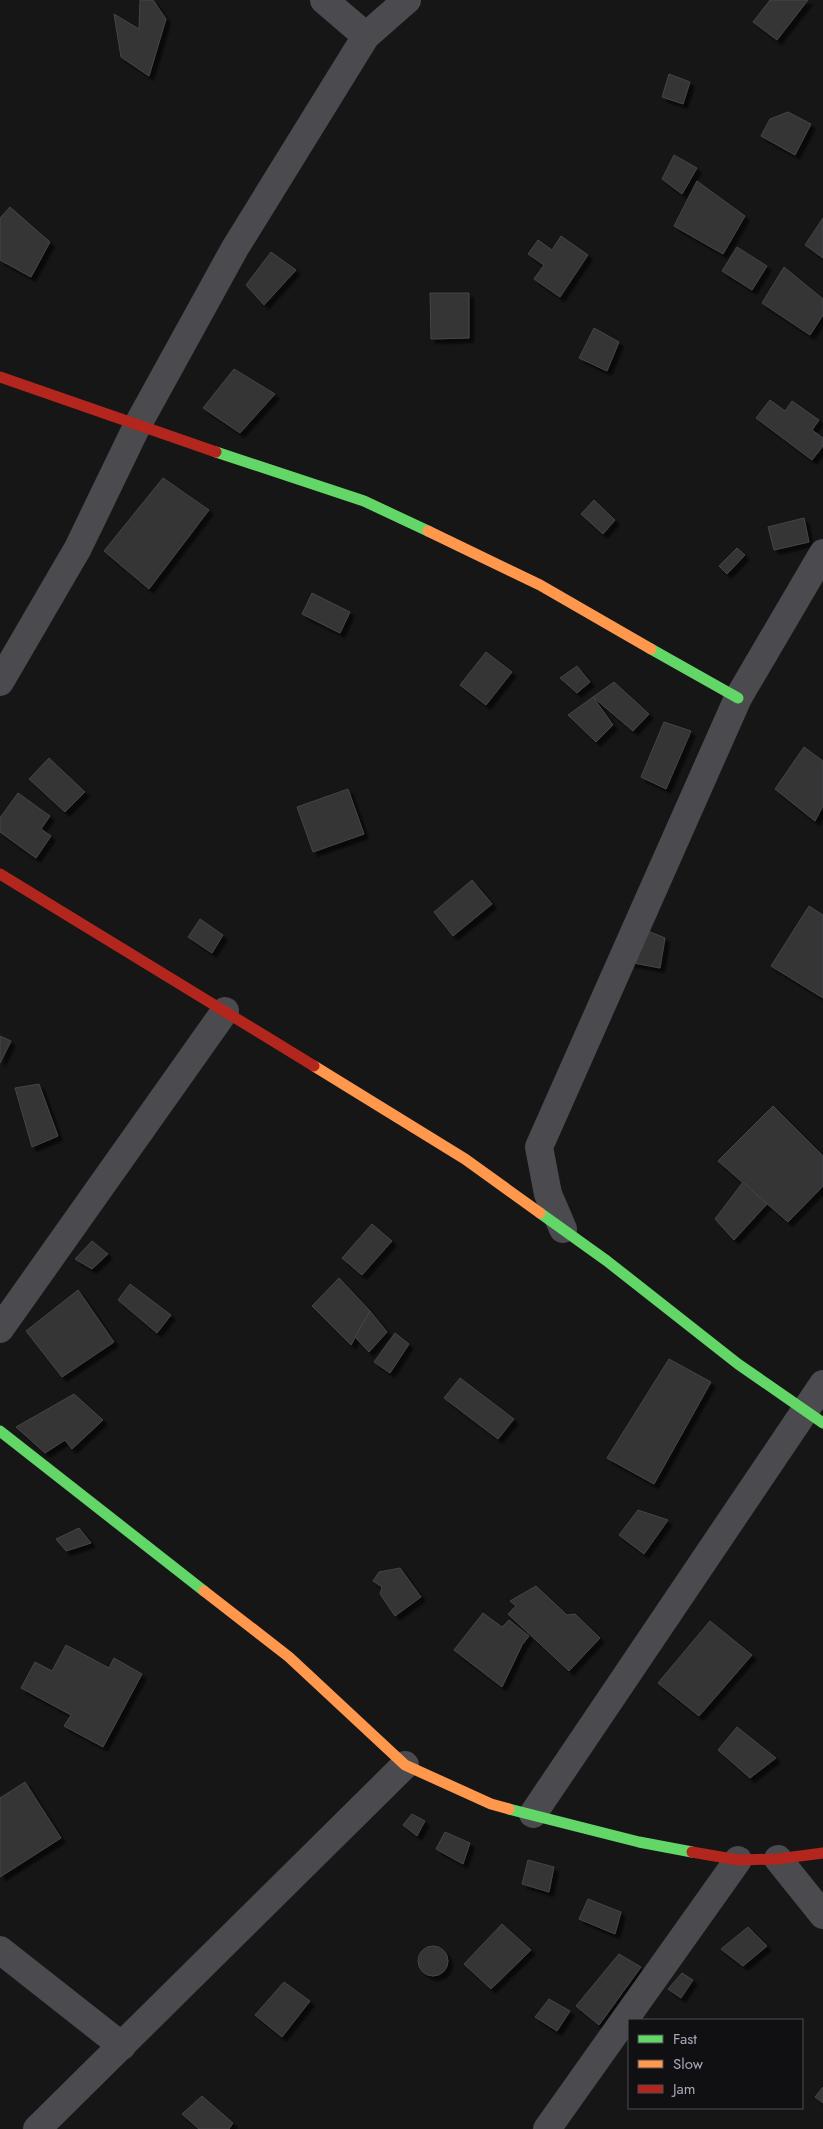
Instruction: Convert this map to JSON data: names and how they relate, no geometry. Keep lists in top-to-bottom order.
{
  "legend": ["Fast", "Slow", "Jam"]
}
